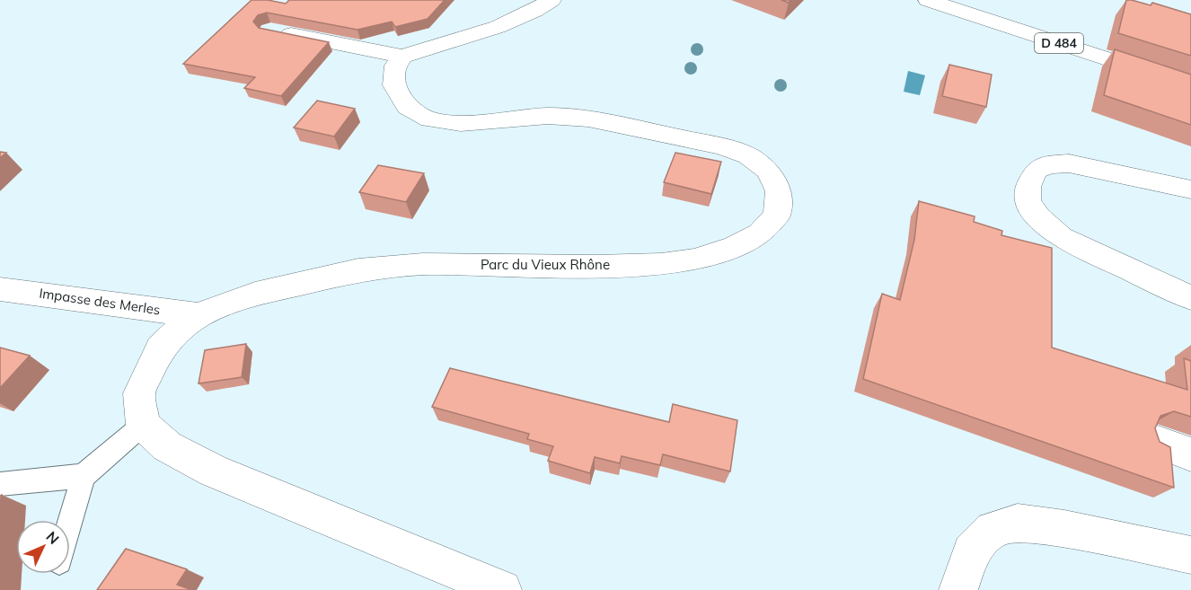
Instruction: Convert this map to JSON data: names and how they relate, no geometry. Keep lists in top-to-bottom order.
{
  "streets": {
    "street": ["D 484", "Parc du Vieux Rhône", "Impasse des Merles"]
  },
  "crossings": [
    ["Parc du Vieux Rhône", "Impasse des Merles"]
  ],
  "north": "top right"
}
